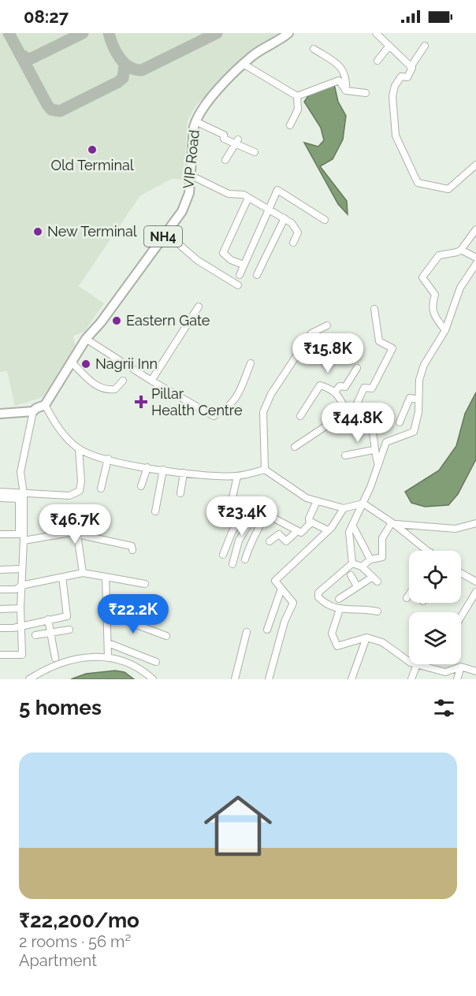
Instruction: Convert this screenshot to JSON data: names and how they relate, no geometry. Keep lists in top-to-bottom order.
{
  "streets": {
    "highway": ["VIP Road", "NH4"]
  },
  "places": {
    "other": [
      "Old Terminal",
      "New Terminal",
      "Eastern Gate",
      "Nagrii Inn"
    ],
    "health": ["Pillar Health Centre"]
  },
  "page": {
    "status": "08:27",
    "price": [
      "₹15.8K",
      "₹44.8K",
      "₹23.4K",
      "₹46.7K",
      "₹22.2K"
    ],
    "heading": "5 homes",
    "list": [
      {
        "name": "₹22,200/mo",
        "note": "2 rooms · 56 m² · Apartment"
      }
    ]
  }
}
